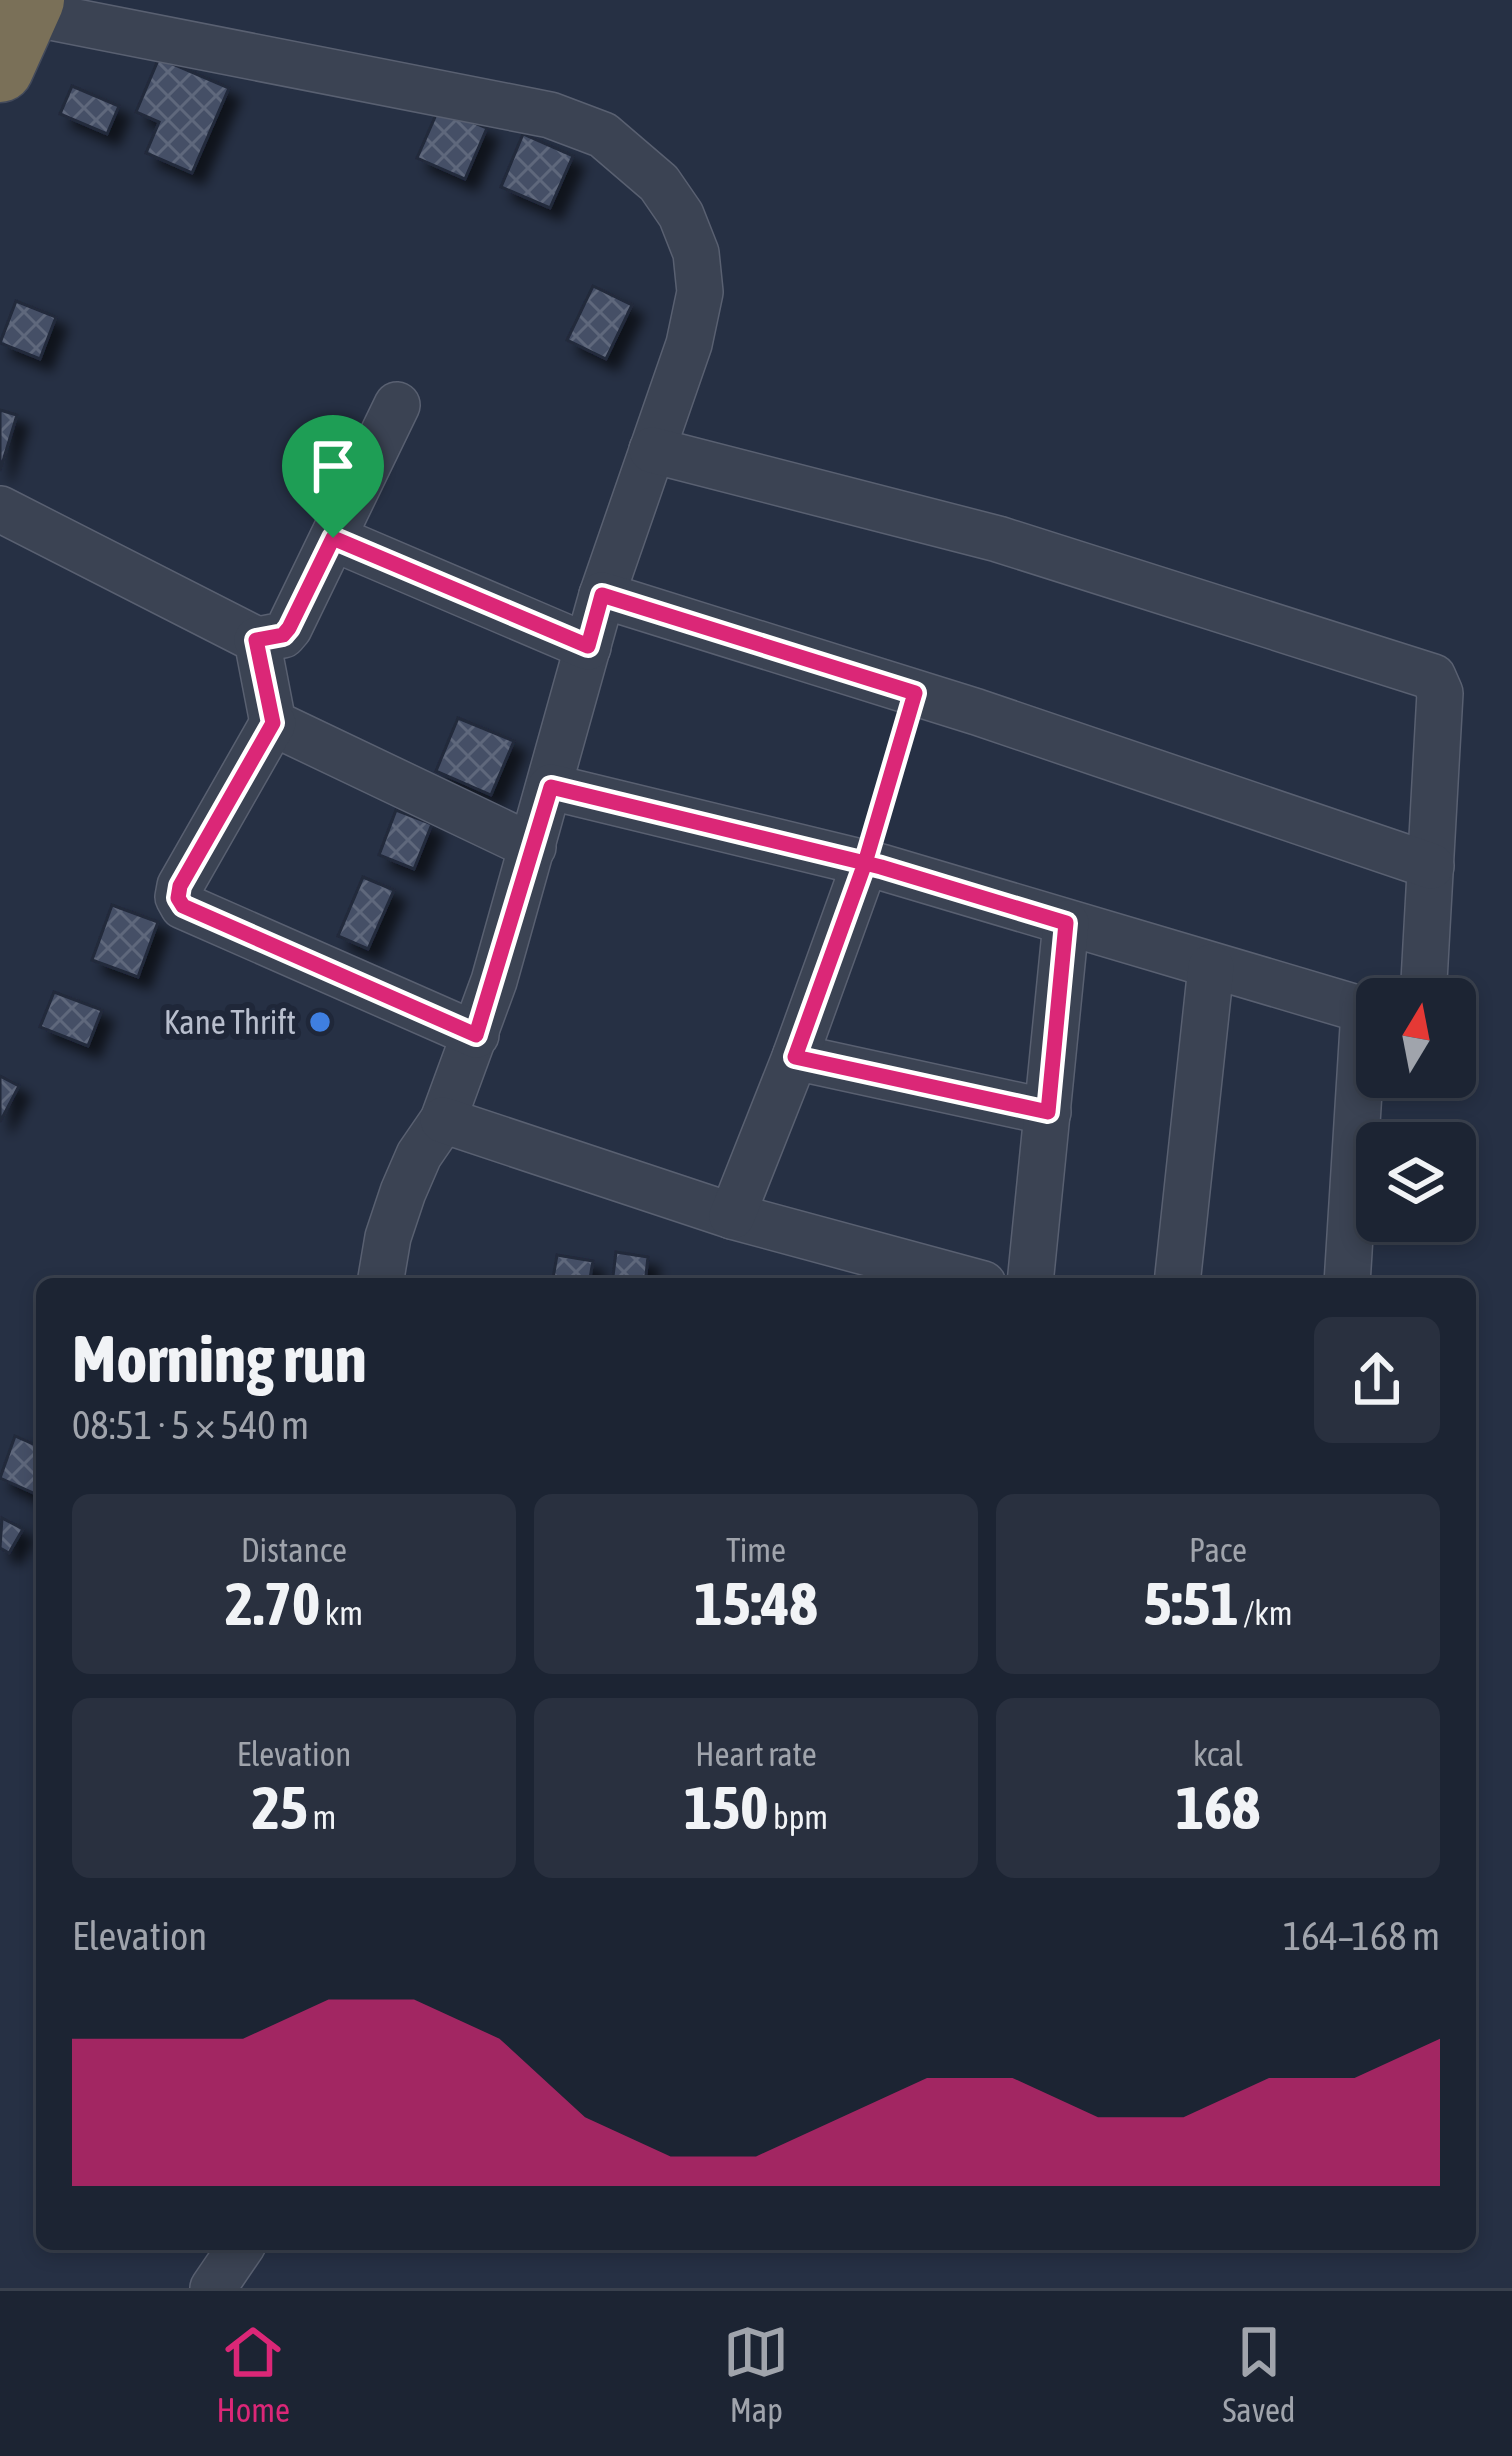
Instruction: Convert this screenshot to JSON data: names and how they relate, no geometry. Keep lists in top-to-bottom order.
{
  "places": ["Kane Thrift"],
  "north": "top",
  "page": {
    "heading": ["Morning run", "08:51 · 5 × 540 m"],
    "stats": [
      ["Distance", "2.70 km"],
      ["Time", "15:48"],
      ["Pace", "5:51 /km"],
      ["Elevation", "25 m"],
      ["Heart rate", "150 bpm"],
      ["kcal", "168"]
    ],
    "chart": ["Elevation", "164–168 m"],
    "tabs": ["Home", "Map", "Saved"]
  }
}
